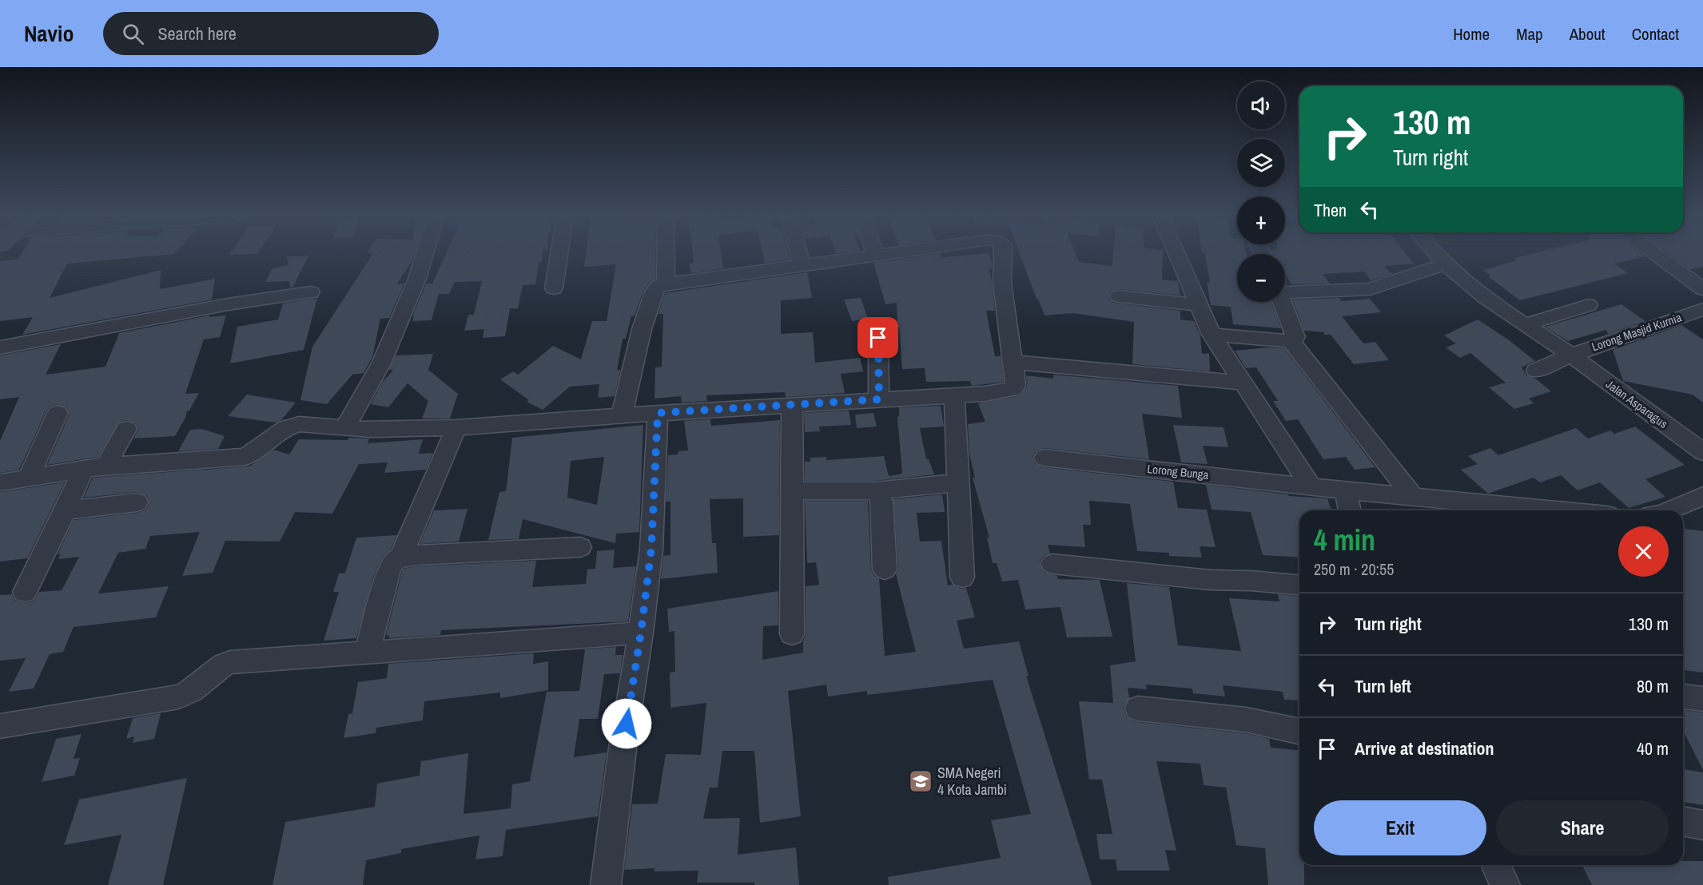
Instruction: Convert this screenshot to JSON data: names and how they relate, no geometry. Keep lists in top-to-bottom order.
{
  "streets": {
    "street": ["Lorong Masjid Kurnia", "Jalan Asparagus", "Lorong Bunga"]
  },
  "crossings": [
    ["Lorong Masjid Kurnia", "Jalan Asparagus"]
  ],
  "places": {
    "school or university": ["SMA Negeri 4 Kota Jambi"]
  },
  "page": {
    "header": "Navio",
    "search": "Search here",
    "nav": [
      "Home",
      "Map",
      "About",
      "Contact"
    ],
    "map_buttons": ["+", "−"],
    "turn": ["130 m", "Turn right"],
    "then": "Then",
    "heading": ["4 min", "250 m · 20:55"],
    "list": [
      {
        "name": "Turn right",
        "value": "130 m"
      },
      {
        "name": "Turn left",
        "value": "80 m"
      },
      {
        "name": "Arrive at destination",
        "value": "40 m"
      }
    ],
    "buttons": ["Exit", "Share"]
  }
}
